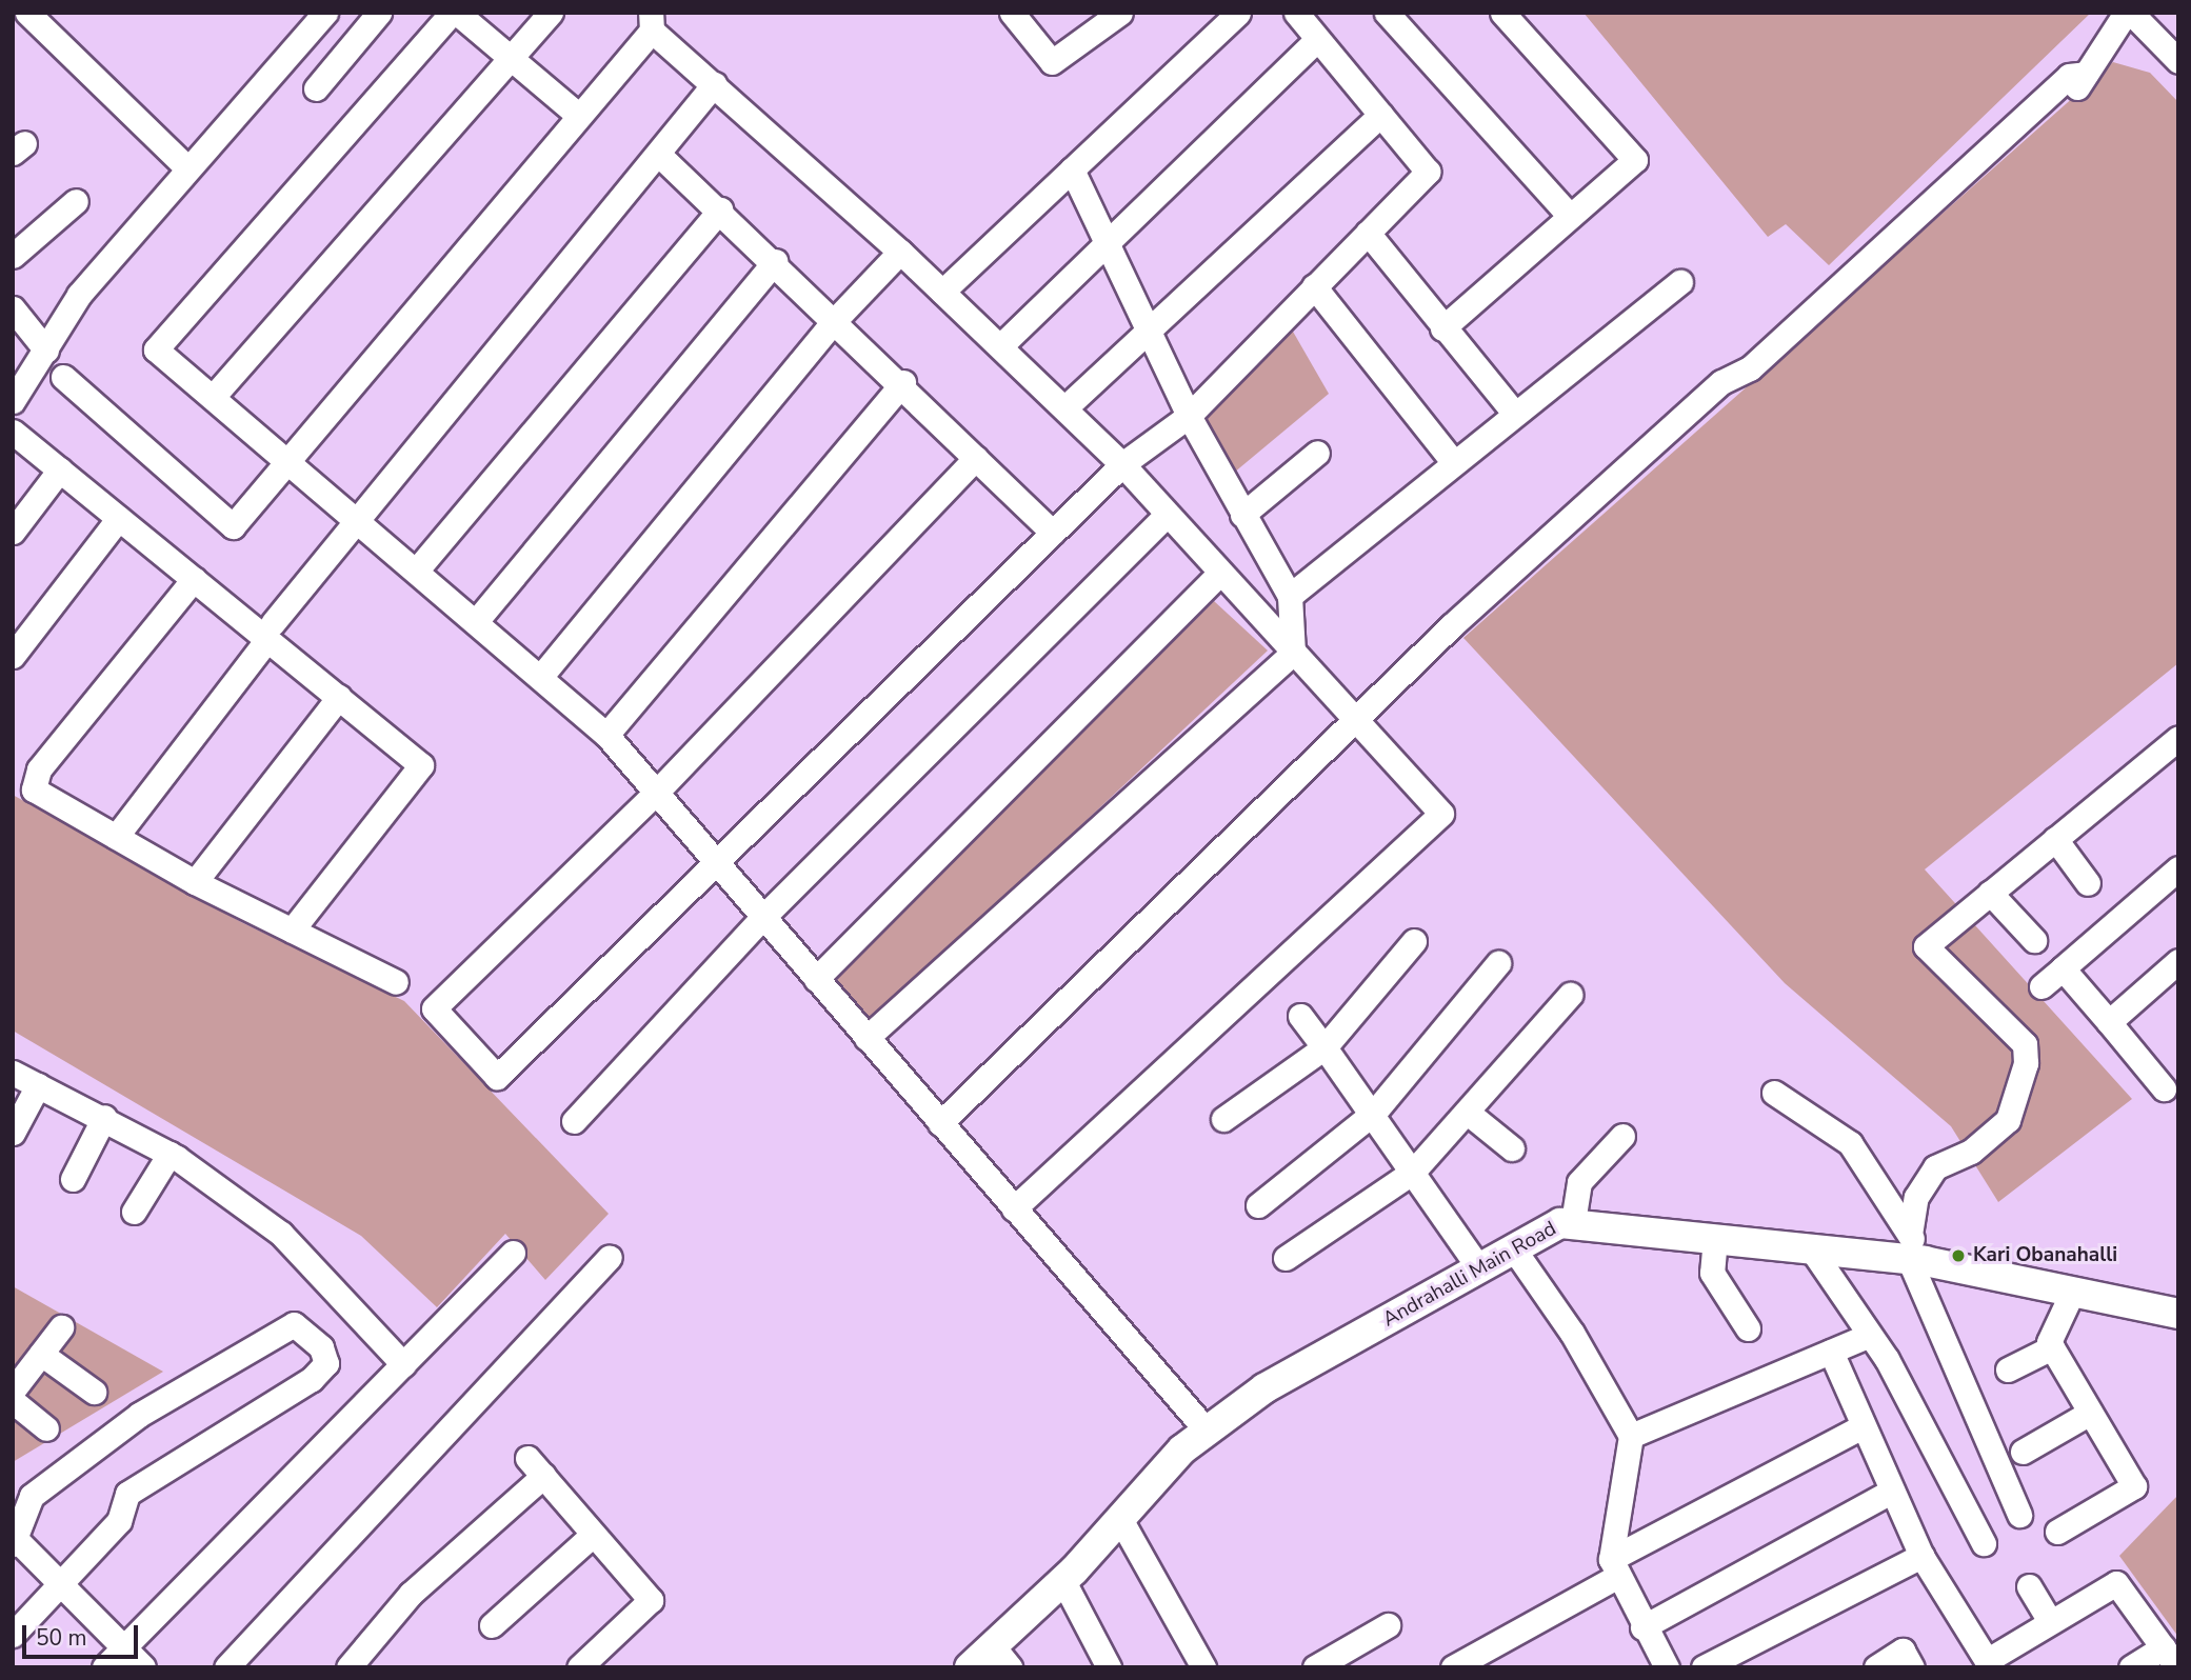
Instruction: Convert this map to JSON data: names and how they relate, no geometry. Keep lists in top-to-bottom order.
{
  "streets": {
    "main road": ["Andrahalli Main Road"]
  },
  "places": ["Kari Obanahalli"],
  "scale_bar": "50 m"
}
